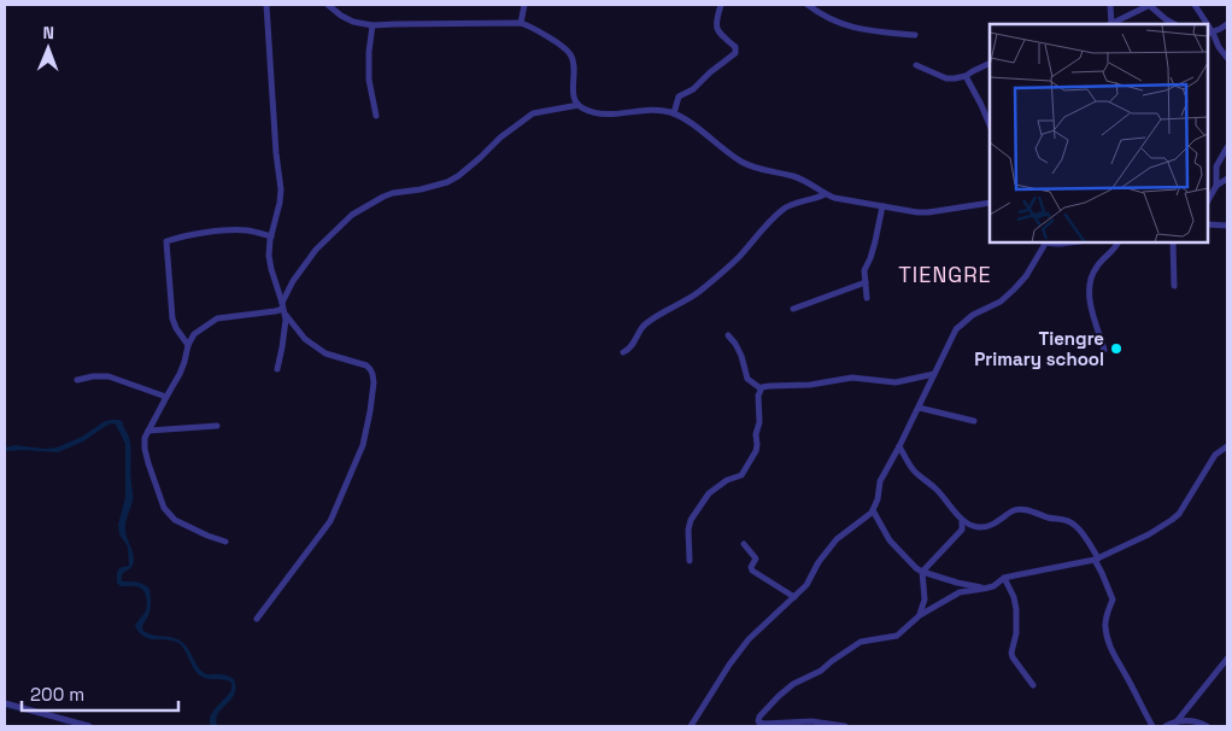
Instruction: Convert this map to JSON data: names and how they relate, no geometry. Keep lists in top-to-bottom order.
{
  "districts": ["TIENGRE"],
  "places": ["Tiengre Primary school"],
  "scale_bar": "200 m",
  "north": "top"
}
